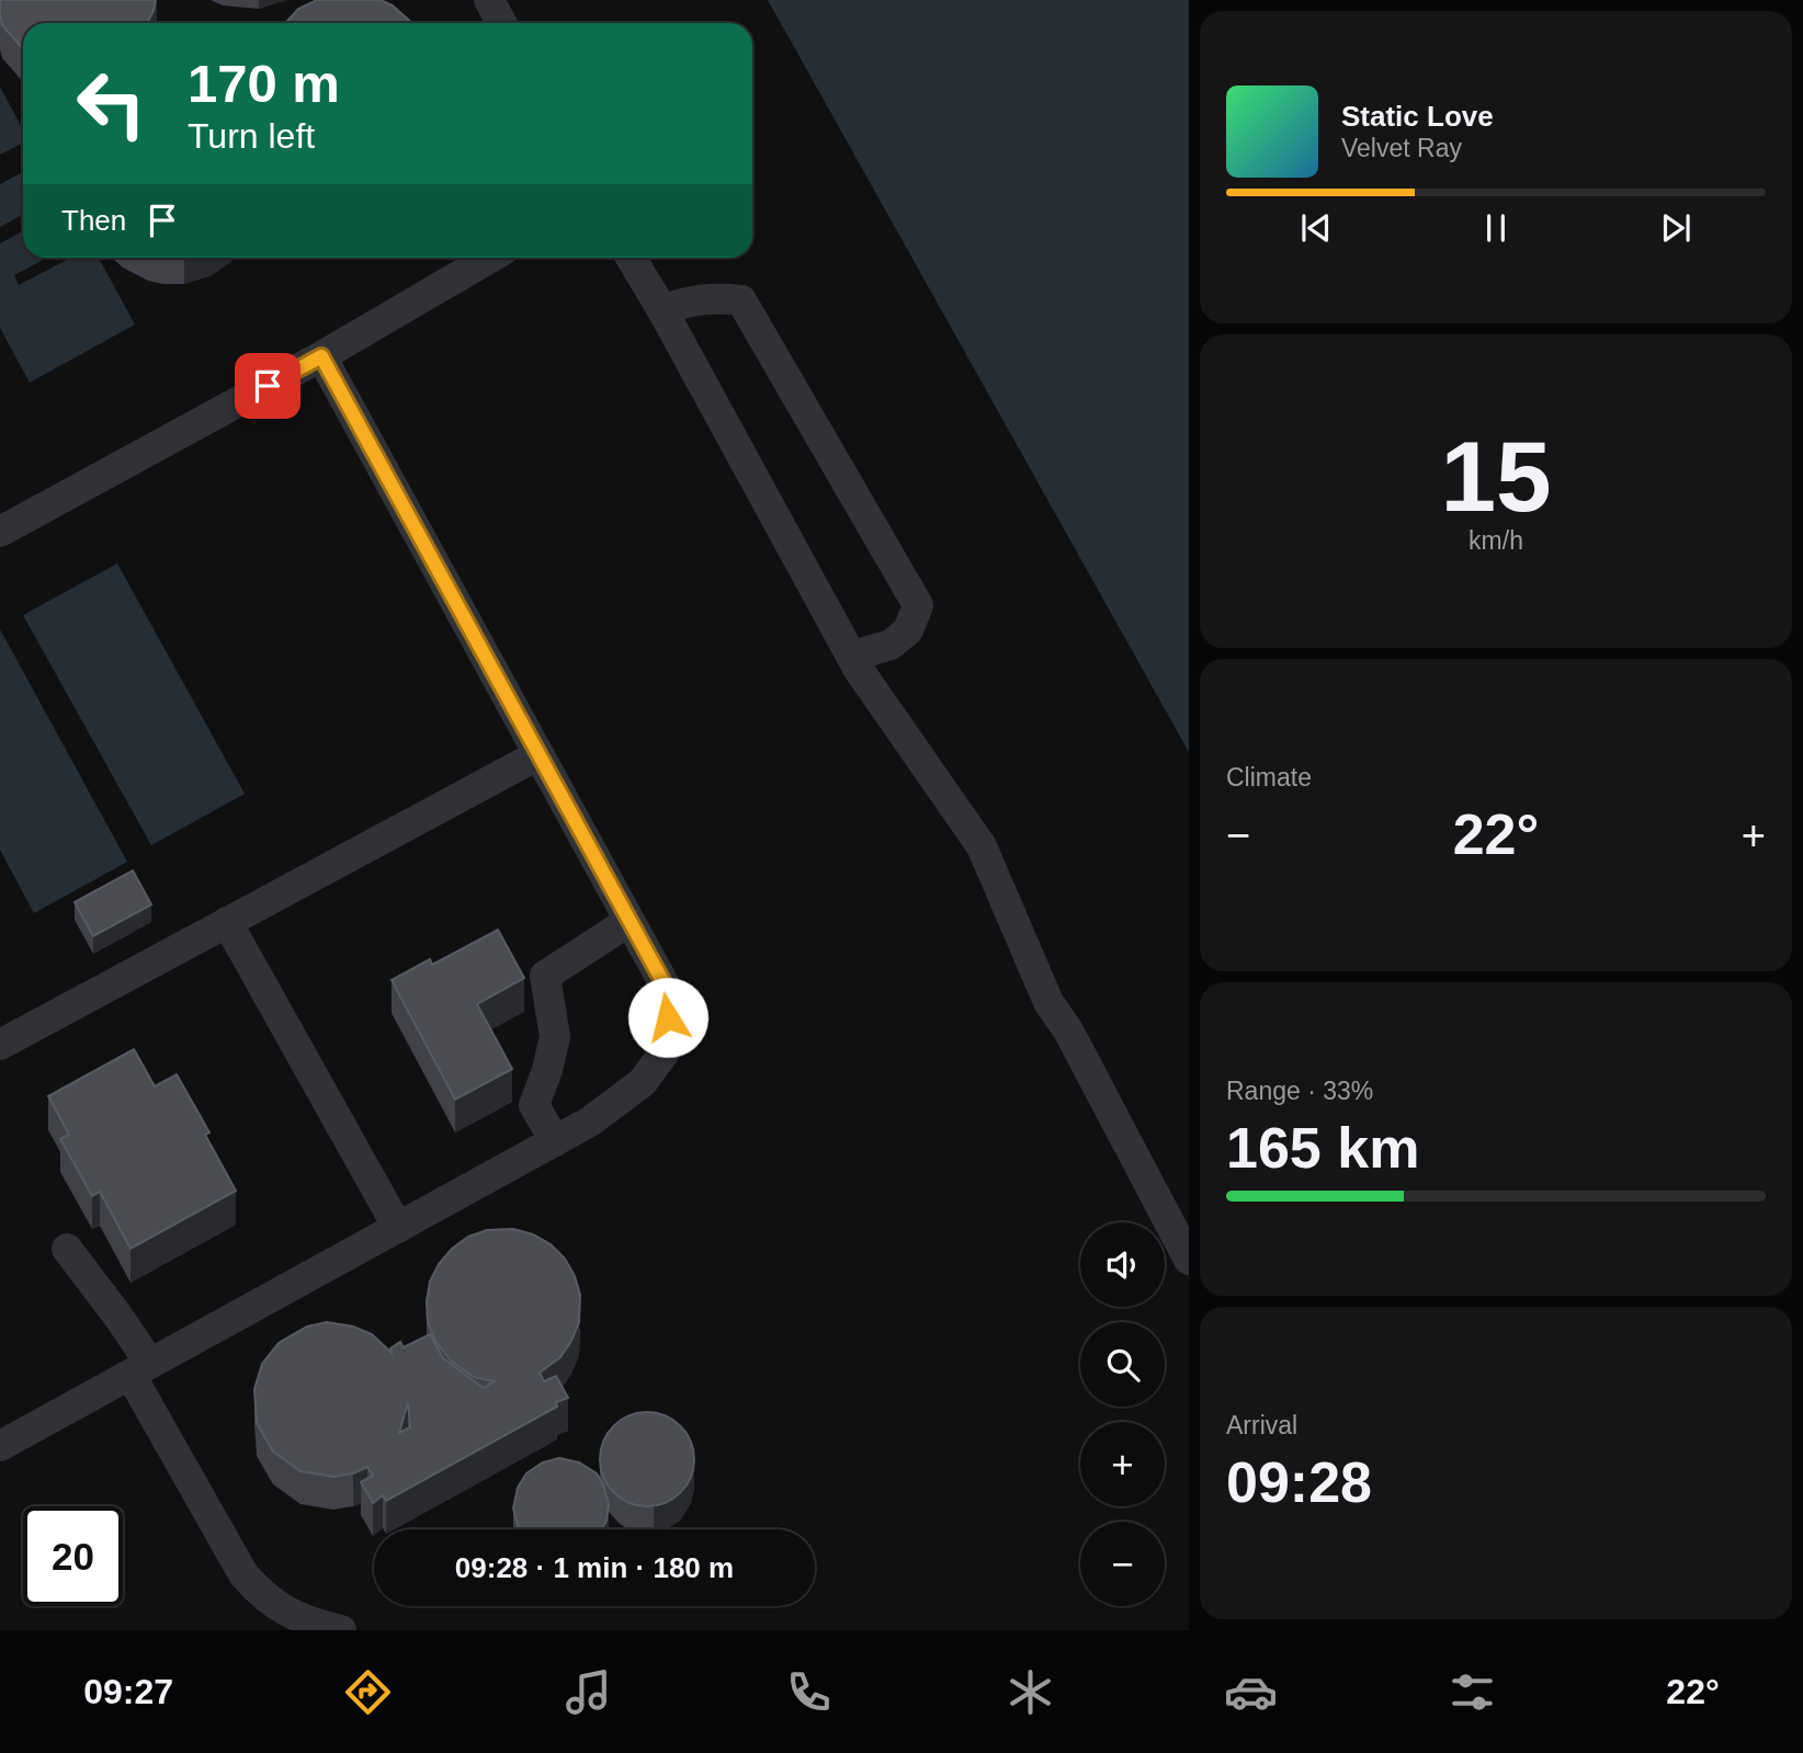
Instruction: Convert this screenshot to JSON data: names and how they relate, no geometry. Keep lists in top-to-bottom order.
{
  "page": {
    "turn": ["170 m", "Turn left"],
    "song": ["Static Love", "Velvet Ray"],
    "then": "Then",
    "tile": [
      ["15", "km/h"],
      "Climate",
      ["Range · 33%", "165 km"],
      ["Arrival", "09:28"]
    ],
    "heat": ["−", "22°", "+"],
    "map_buttons": ["+", "−"],
    "limit": "20",
    "trip": "09:28 · 1 min · 180 m",
    "tabs": ["09:27", "22°"]
  }
}
